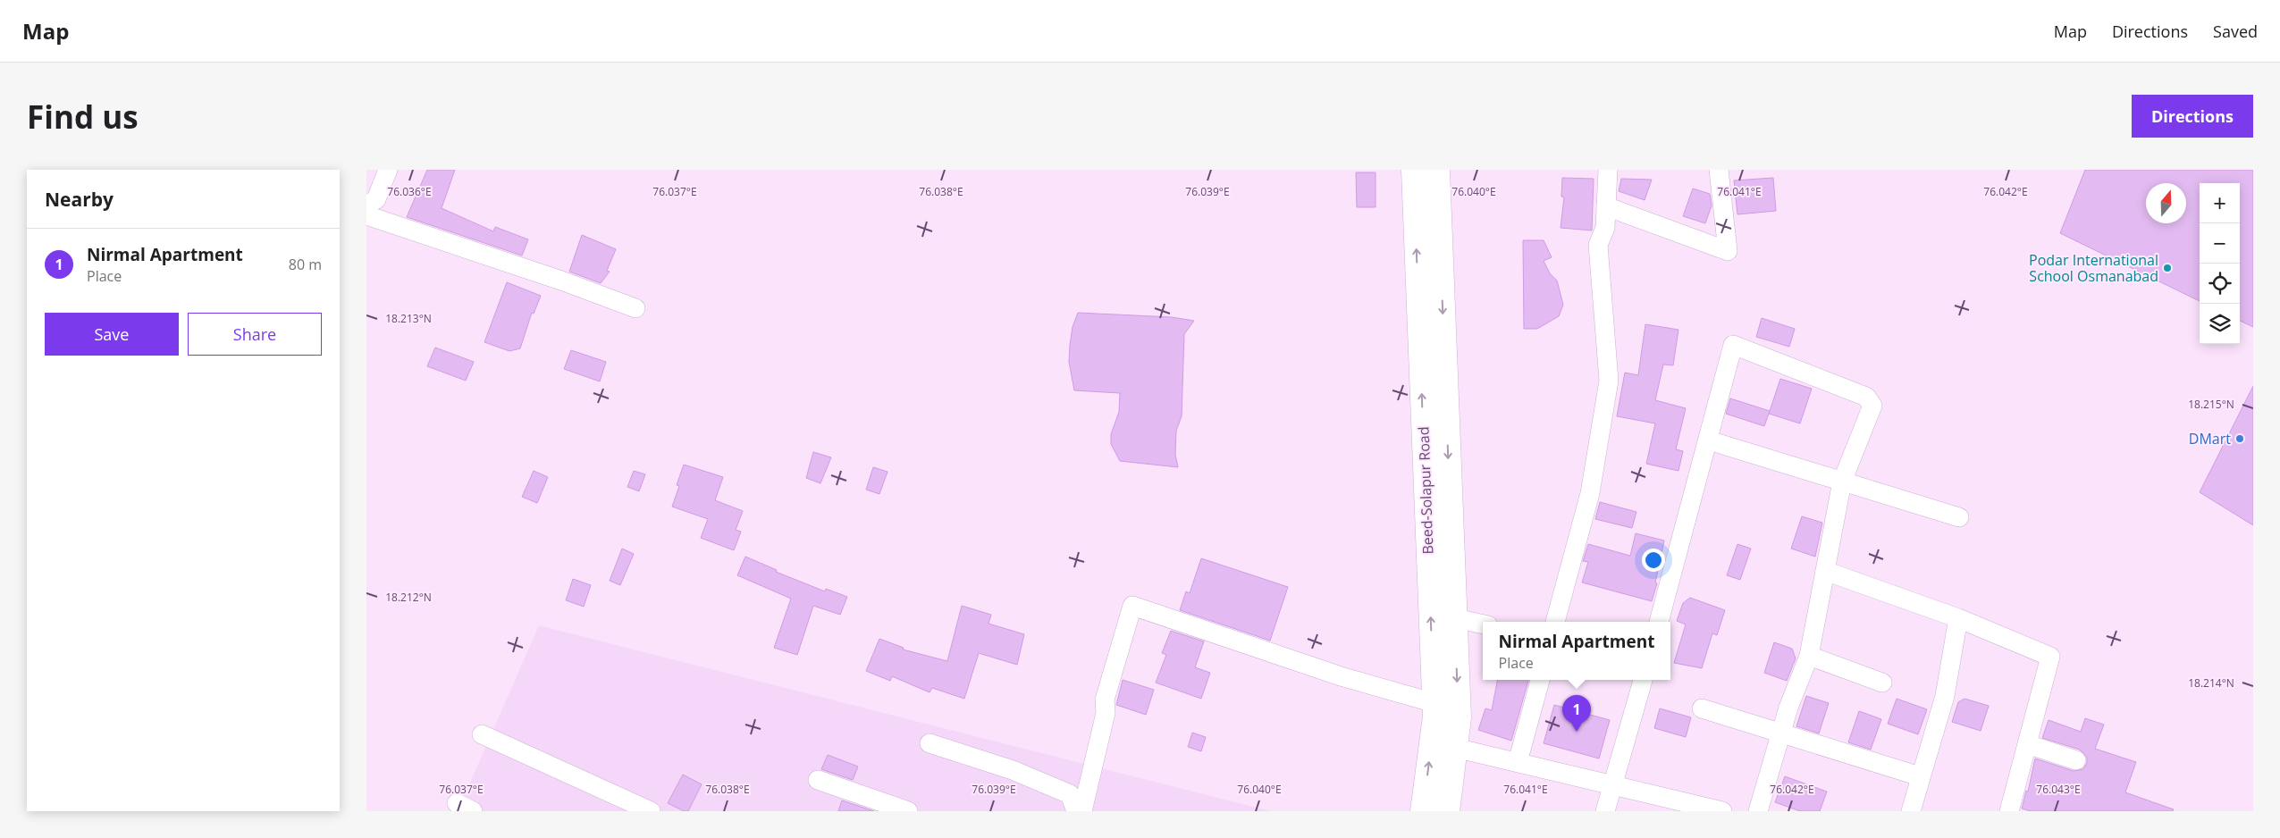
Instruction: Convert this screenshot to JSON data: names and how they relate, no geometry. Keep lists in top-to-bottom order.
{
  "streets": {
    "main road": ["Beed-Solapur Road"]
  },
  "places": ["Podar International School Osmanabad", "DMart"],
  "north": "top",
  "page": {
    "header": "Map",
    "nav": ["Map", "Directions", "Saved"],
    "buttons": [
      "Directions",
      ["Save", "Share"]
    ],
    "title": "Find us",
    "heading": "Nearby",
    "map_buttons": ["+", "−"],
    "list": [
      {
        "mark": "1",
        "name": "Nirmal Apartment",
        "note": "Place",
        "value": "80 m"
      }
    ],
    "popup": ["Nirmal Apartment", "Place"],
    "pins": "1"
  },
  "coordinates": [
    "76.036°E",
    "76.037°E",
    "76.038°E",
    "76.042°E",
    "76.039°E",
    "76.040°E",
    "76.041°E",
    "18.213°N",
    "18.215°N",
    "18.212°N",
    "18.214°N",
    "76.043°E"
  ]
}
